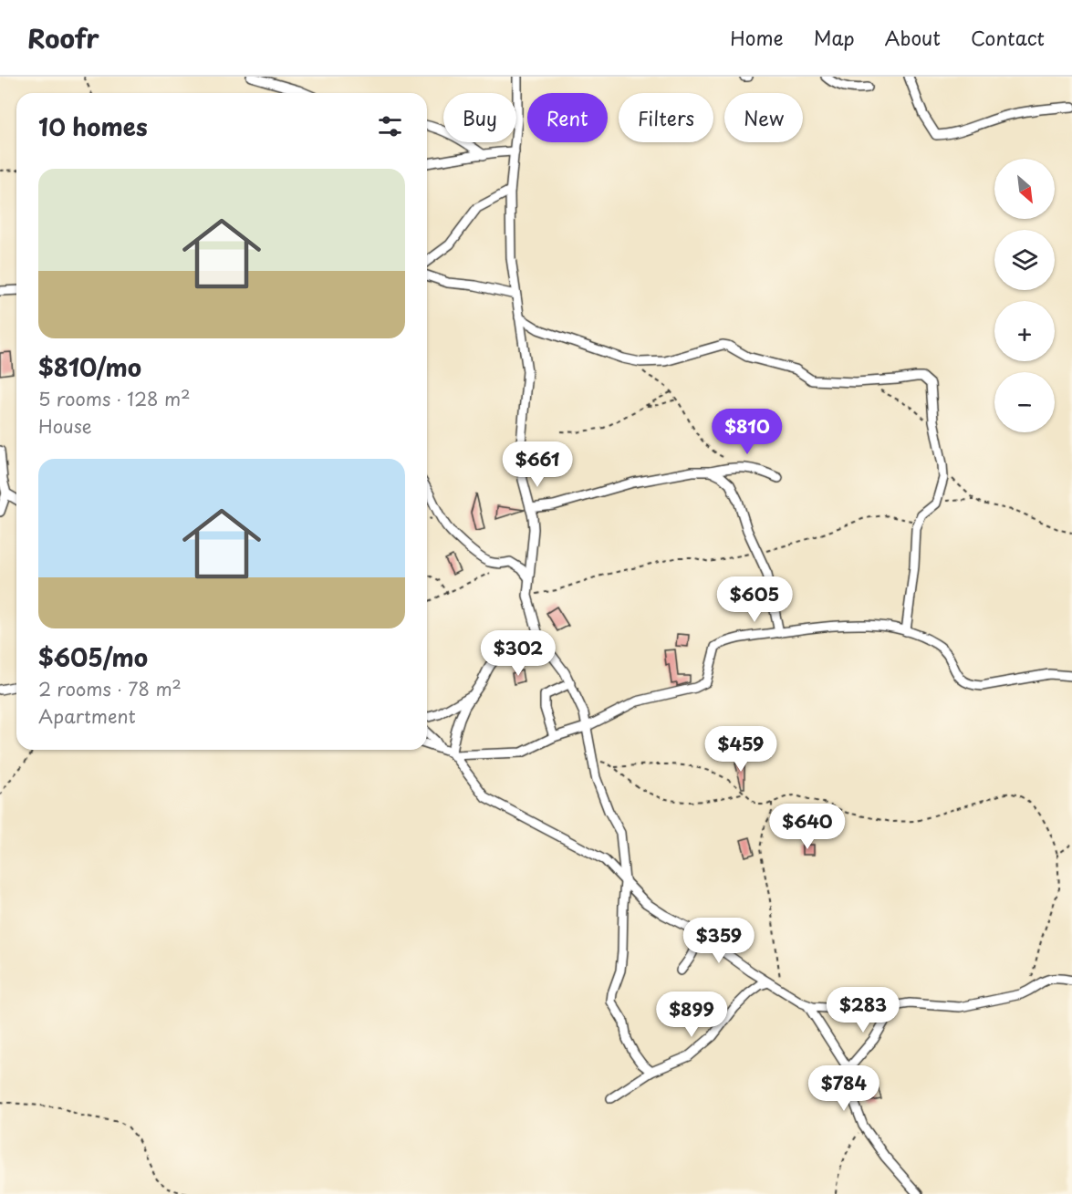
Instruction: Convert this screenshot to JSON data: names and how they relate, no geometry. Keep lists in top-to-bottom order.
{
  "north": "bottom right",
  "page": {
    "header": "Roofr",
    "nav": [
      "Home",
      "Map",
      "About",
      "Contact"
    ],
    "chip": [
      "Buy",
      "Rent",
      "Filters",
      "New"
    ],
    "heading": "10 homes",
    "map_buttons": ["+", "−"],
    "list": [
      {
        "name": "$810/mo",
        "note": "5 rooms · 128 m² · House"
      },
      {
        "name": "$605/mo",
        "note": "2 rooms · 78 m² · Apartment"
      }
    ],
    "price": [
      "$810",
      "$661",
      "$605",
      "$302",
      "$459",
      "$640",
      "$359",
      "$283",
      "$899",
      "$784"
    ]
  }
}
